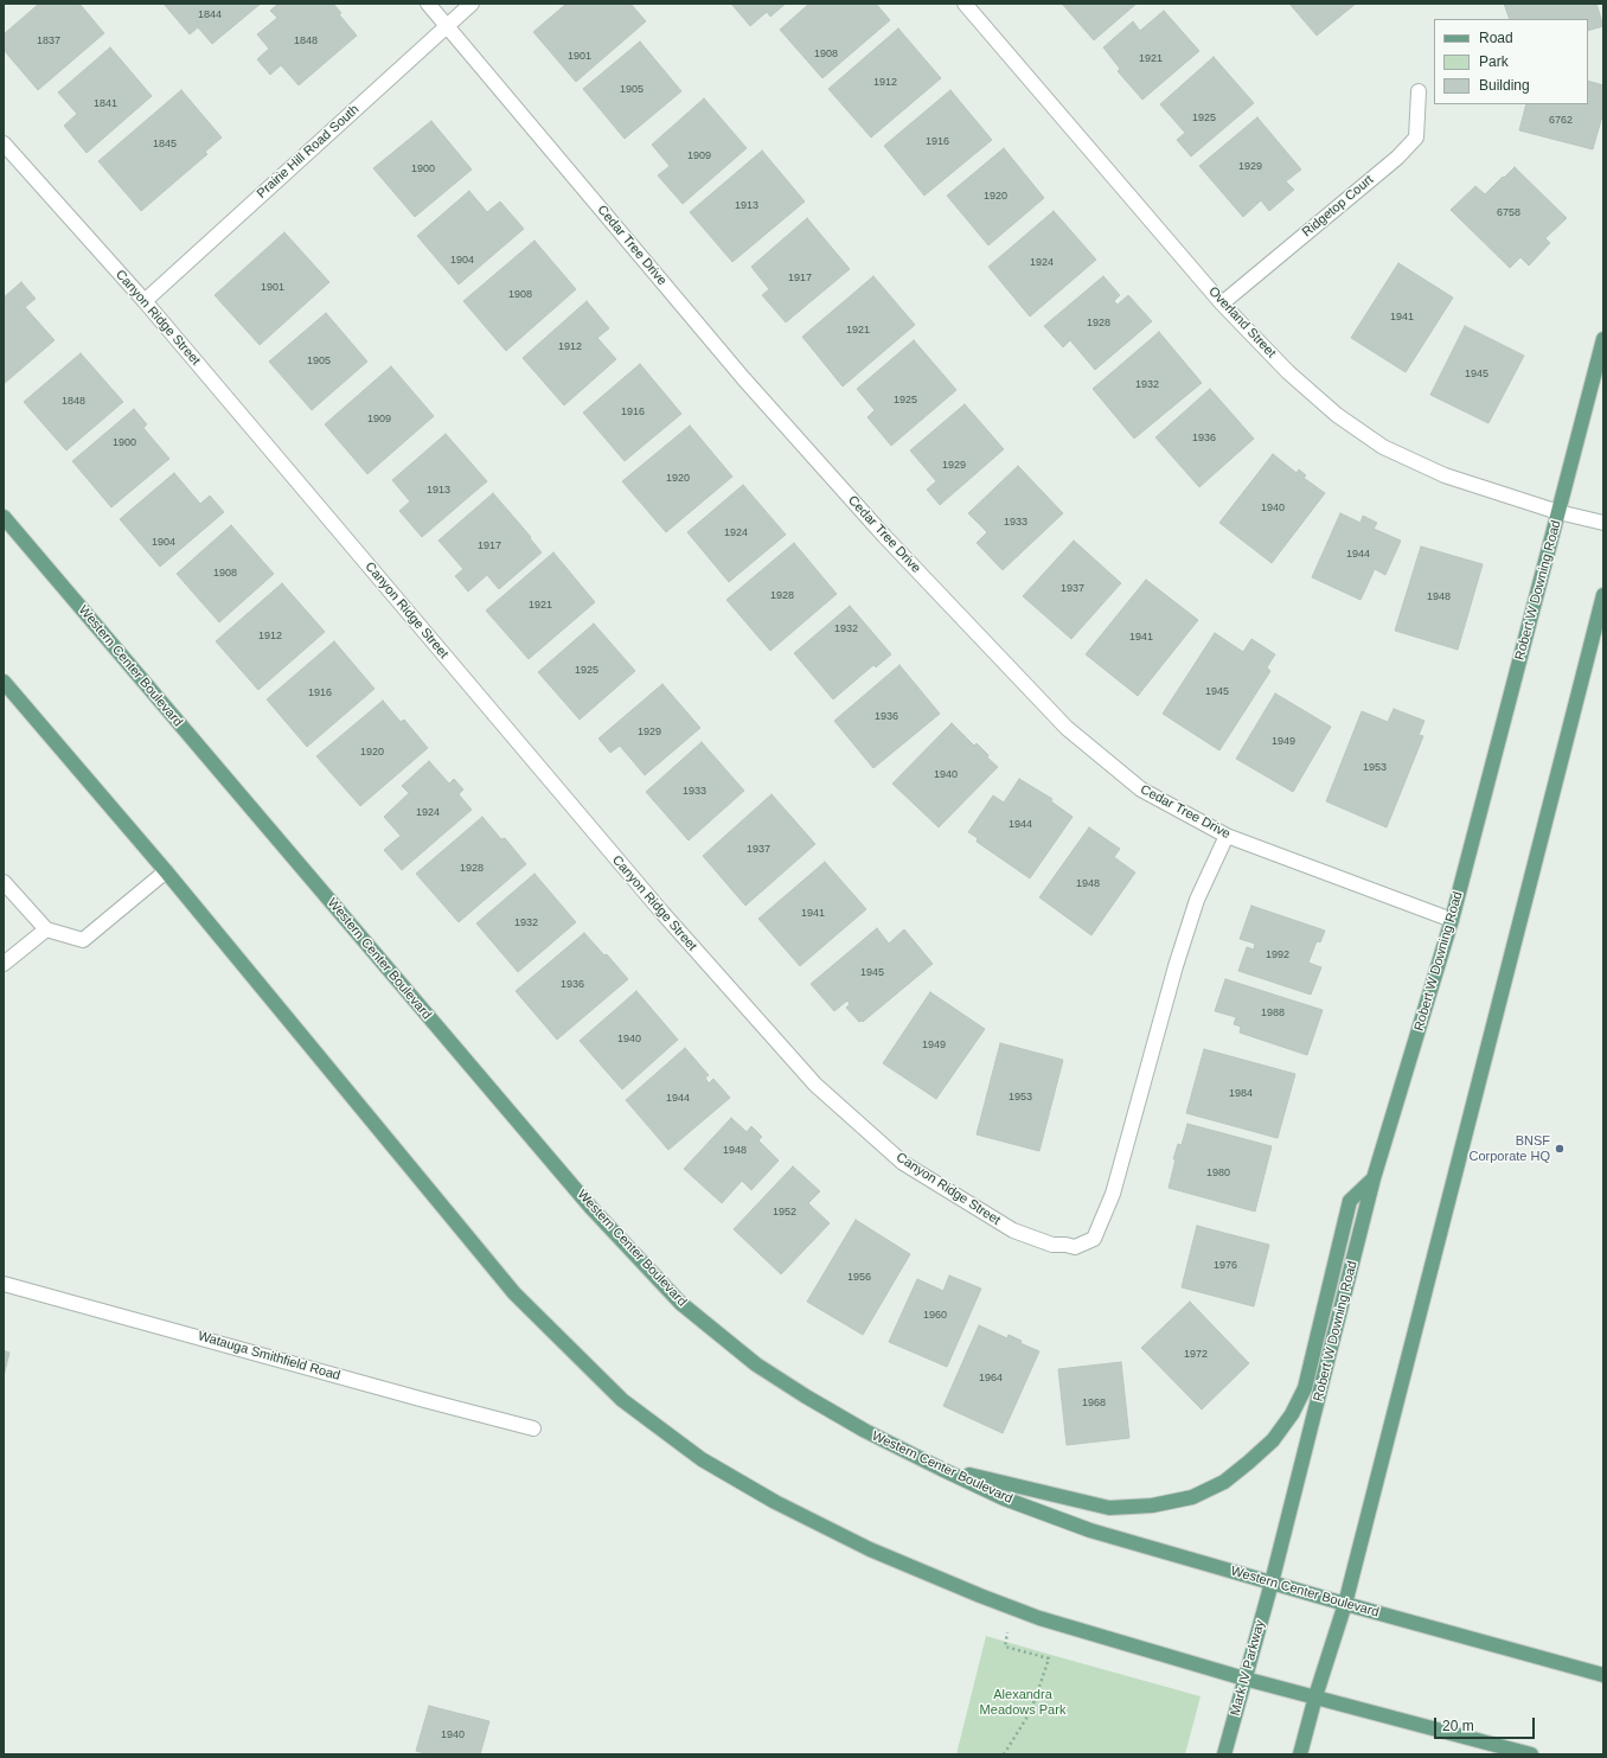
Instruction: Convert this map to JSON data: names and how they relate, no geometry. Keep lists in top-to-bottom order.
{
  "streets": {
    "main road": ["Robert W Downing Road", "Western Center Boulevard", "Mark IV Parkway"],
    "street": [
      "Prairie Hill Road South",
      "Ridgetop Court",
      "Cedar Tree Drive",
      "Canyon Ridge Street",
      "Overland Street",
      "Watauga Smithfield Road"
    ]
  },
  "crossings": [
    ["Prairie Hill Road South", "Cedar Tree Drive"],
    ["Prairie Hill Road South", "Canyon Ridge Street"],
    ["Ridgetop Court", "Overland Street"],
    ["Cedar Tree Drive", "Canyon Ridge Street"],
    ["Cedar Tree Drive", "Robert W Downing Road"],
    ["Overland Street", "Robert W Downing Road"],
    ["Robert W Downing Road", "Western Center Boulevard"],
    ["Robert W Downing Road", "Mark IV Parkway"],
    ["Western Center Boulevard", "Mark IV Parkway"]
  ],
  "parks": ["Alexandra Meadows Park"],
  "places": ["BNSF Corporate HQ"],
  "house_numbers": [
    "1844",
    "1837",
    "1848",
    "1908",
    "1901",
    "1921",
    "1912",
    "1905",
    "1841",
    "1925",
    "6762",
    "1916",
    "1845",
    "1909",
    "1929",
    "1900",
    "1920",
    "1913",
    "6758",
    "1904",
    "1924",
    "1917",
    "1901",
    "1908",
    "1941",
    "1928",
    "1921",
    "1912",
    "1905",
    "1945",
    "1932",
    "1925",
    "1848",
    "1916",
    "1909",
    "1936",
    "1900",
    "1929",
    "1920",
    "1913",
    "1940",
    "1933",
    "1924",
    "1904",
    "1917",
    "1944",
    "1908",
    "1937",
    "1928",
    "1948",
    "1921",
    "1932",
    "1912",
    "1941",
    "1925",
    "1945",
    "1916",
    "1936",
    "1929",
    "1949",
    "1920",
    "1953",
    "1940",
    "1933",
    "1924",
    "1944",
    "1937",
    "1928",
    "1948",
    "1941",
    "1932",
    "1992",
    "1945",
    "1936",
    "1988",
    "1940",
    "1949",
    "1984",
    "1953",
    "1944",
    "1948",
    "1980",
    "1952",
    "1976",
    "1956",
    "1960",
    "1972",
    "1964",
    "1968",
    "1940"
  ],
  "legend": ["Road", "Park", "Building"],
  "scale_bar": "20 m"
}
